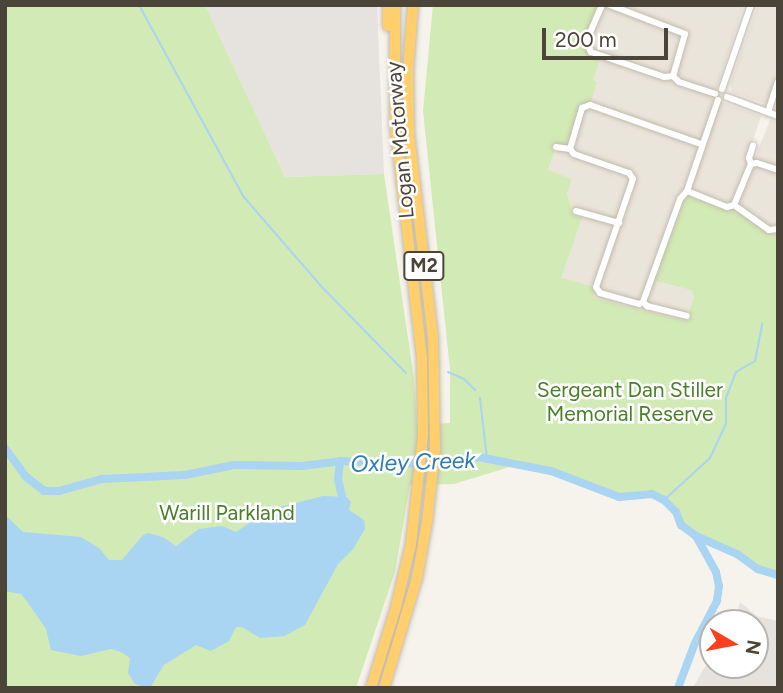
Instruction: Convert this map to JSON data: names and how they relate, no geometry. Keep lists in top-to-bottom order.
{
  "streets": {
    "highway": ["Logan Motorway", "M2"]
  },
  "water": ["Oxley Creek"],
  "parks": ["Sergeant Dan Stiller Memorial Reserve", "Warill Parkland"],
  "scale_bar": "200 m",
  "north": "right"
}
